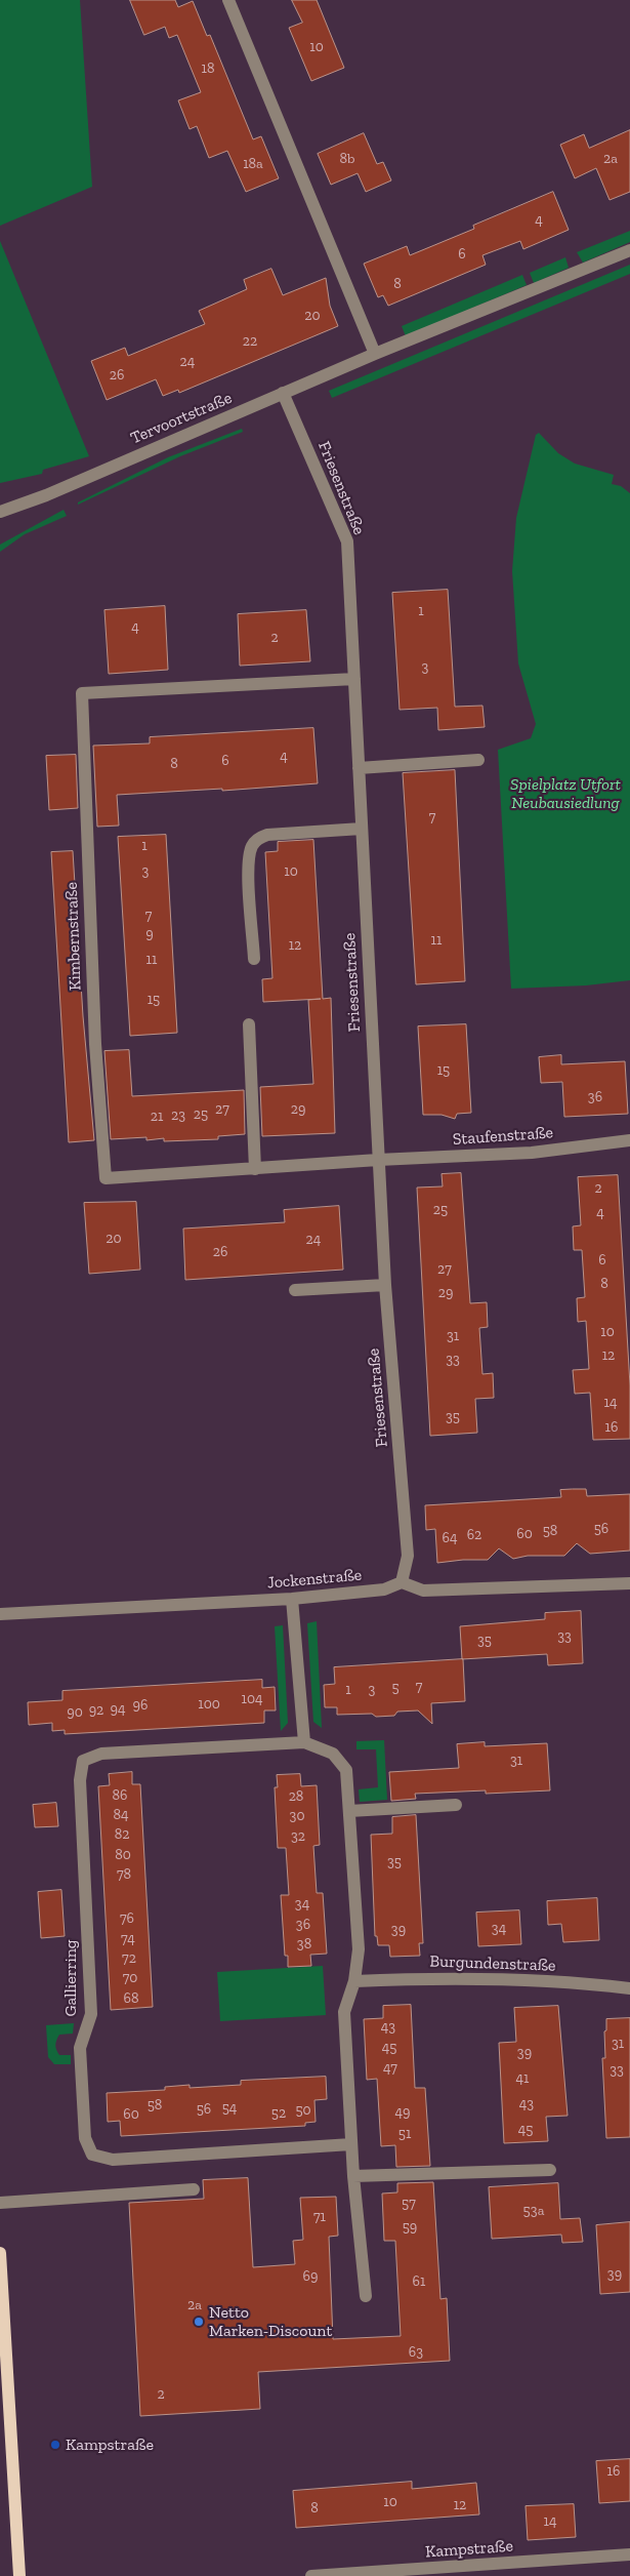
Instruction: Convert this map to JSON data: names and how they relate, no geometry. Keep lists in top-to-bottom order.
{
  "streets": {
    "street": [
      "Tervoortstraße",
      "Friesenstraße",
      "Kimbernstraße",
      "Staufenstraße",
      "Jockenstraße",
      "Burgundenstraße",
      "Gallierring",
      "Kampstraße"
    ]
  },
  "crossings": [
    ["Tervoortstraße", "Friesenstraße"],
    ["Friesenstraße", "Kimbernstraße"],
    ["Friesenstraße", "Staufenstraße"],
    ["Friesenstraße", "Jockenstraße"],
    ["Kimbernstraße", "Staufenstraße"],
    ["Burgundenstraße", "Gallierring"]
  ],
  "parks": ["Spielplatz Utfort Neubausiedlung"],
  "places": ["Netto Marken-Discount", "Kampstraße"],
  "house_numbers": [
    "10",
    "18",
    "8b",
    "2a",
    "18a",
    "4",
    "6",
    "8",
    "20",
    "22",
    "24",
    "26",
    "1",
    "4",
    "2",
    "3",
    "4",
    "6",
    "8",
    "7",
    "1",
    "3",
    "10",
    "7",
    "9",
    "11",
    "12",
    "11",
    "15",
    "15",
    "36",
    "27",
    "29",
    "25",
    "23",
    "21",
    "2",
    "25",
    "4",
    "20",
    "24",
    "26",
    "6",
    "27",
    "8",
    "29",
    "10",
    "31",
    "12",
    "33",
    "14",
    "35",
    "16",
    "56",
    "58",
    "60",
    "62",
    "64",
    "33",
    "35",
    "7",
    "5",
    "1",
    "3",
    "104",
    "100",
    "96",
    "94",
    "92",
    "90",
    "31",
    "86",
    "28",
    "84",
    "30",
    "82",
    "32",
    "80",
    "35",
    "78",
    "34",
    "76",
    "36",
    "34",
    "39",
    "74",
    "38",
    "72",
    "70",
    "68",
    "43",
    "31",
    "45",
    "39",
    "47",
    "33",
    "41",
    "43",
    "58",
    "54",
    "56",
    "50",
    "49",
    "52",
    "60",
    "45",
    "51",
    "57",
    "53a",
    "71",
    "59",
    "39",
    "69",
    "61",
    "2a",
    "63",
    "2",
    "16",
    "10",
    "12",
    "8",
    "14"
  ]
}
